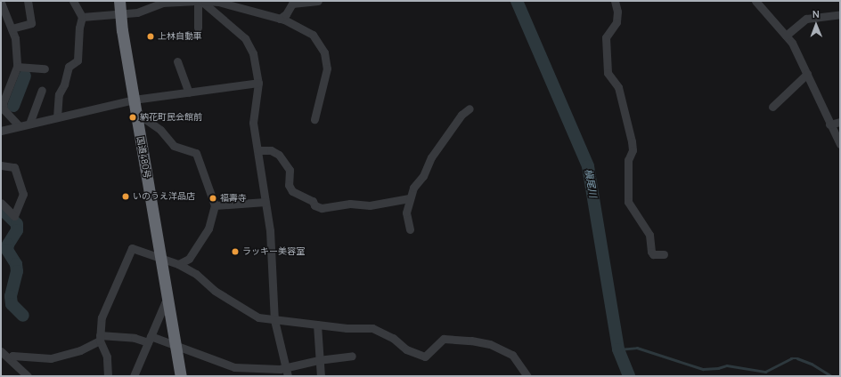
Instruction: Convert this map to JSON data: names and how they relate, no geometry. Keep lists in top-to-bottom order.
{
  "streets": {
    "highway": ["国道480号"]
  },
  "water": ["槇尾川"],
  "places": [
    "上林自動車",
    "納花町民会館前",
    "いのうえ洋品店",
    "福壽寺",
    "ラッキー美容室"
  ],
  "north": "top"
}
